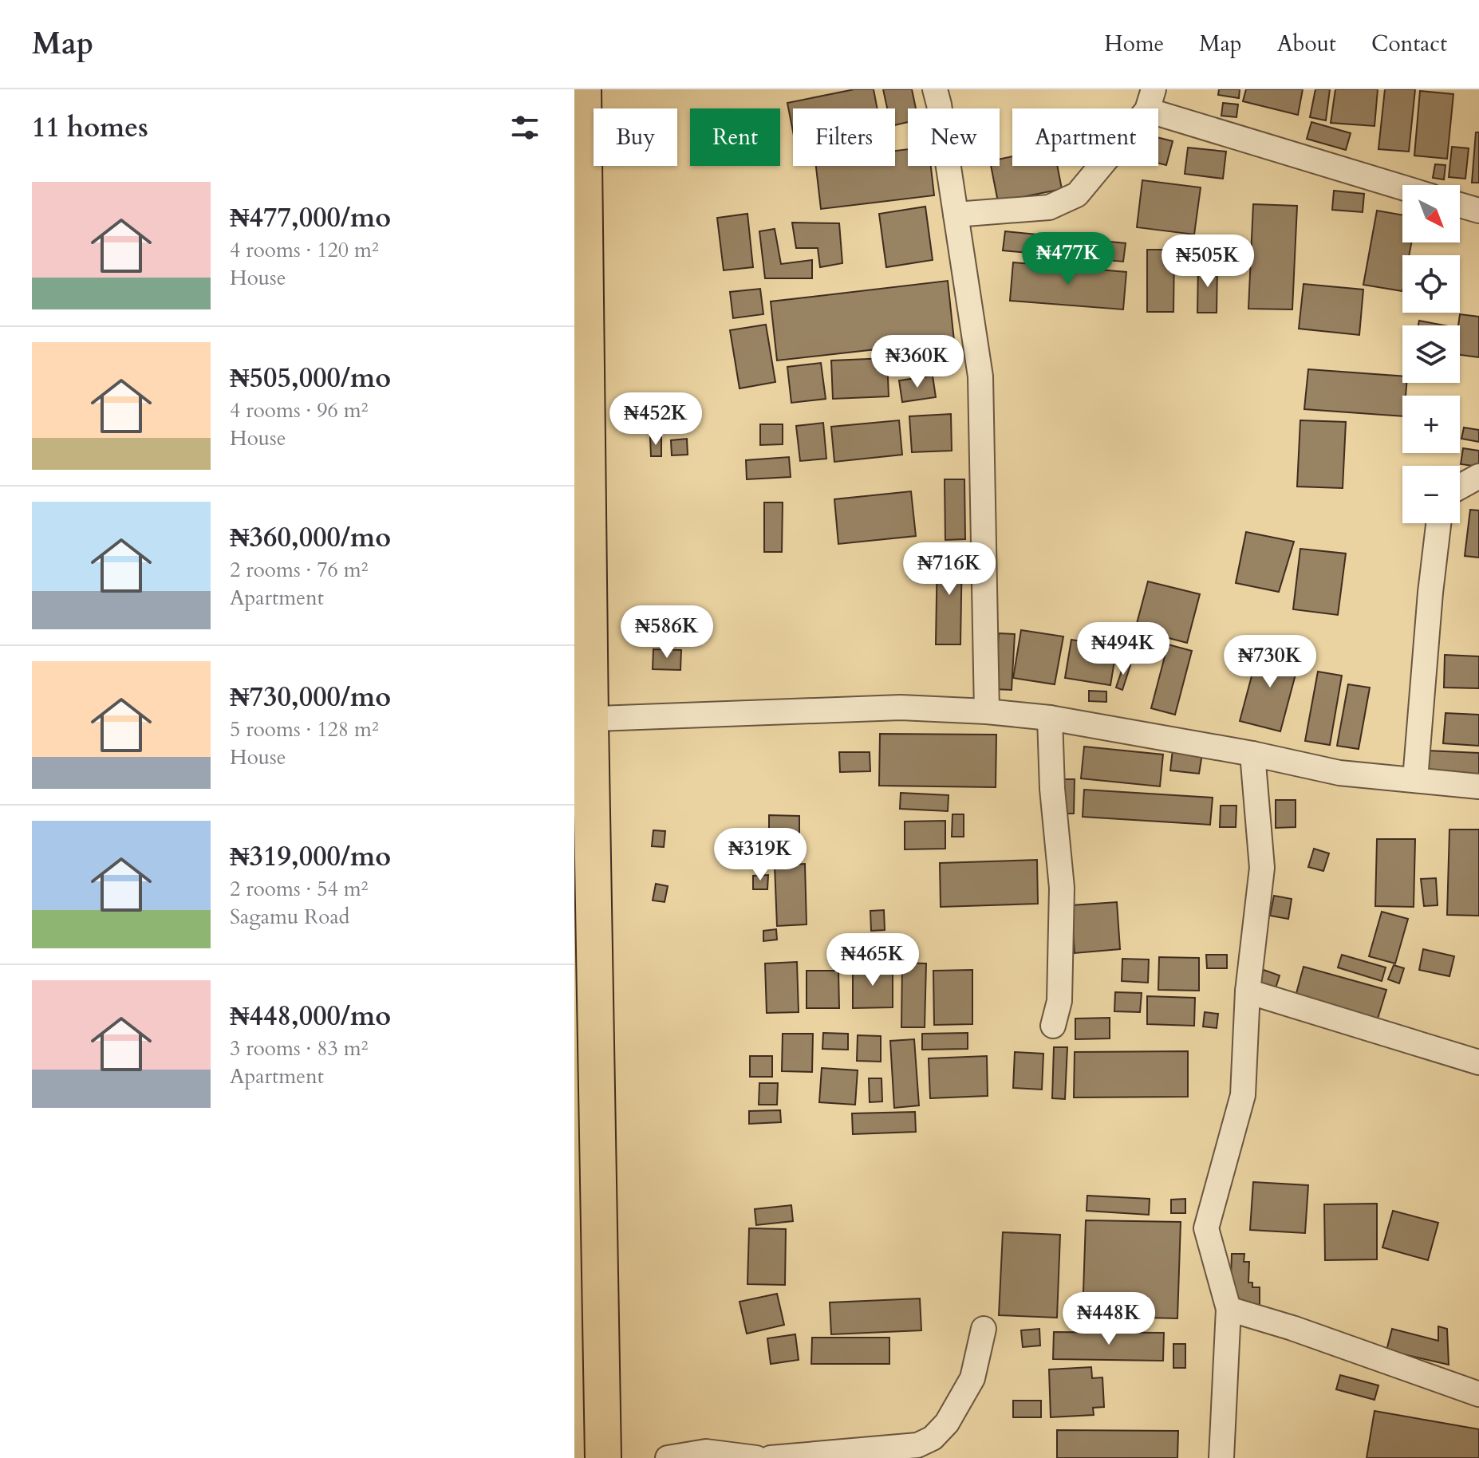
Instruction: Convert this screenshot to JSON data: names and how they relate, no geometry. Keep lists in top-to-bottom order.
{
  "north": "bottom right",
  "page": {
    "header": "Map",
    "nav": [
      "Home",
      "Map",
      "About",
      "Contact"
    ],
    "heading": "11 homes",
    "chip": [
      "Buy",
      "Rent",
      "Filters",
      "New",
      "Apartment"
    ],
    "list": [
      {
        "name": "₦477,000/mo",
        "note": "4 rooms · 120 m² · House"
      },
      {
        "name": "₦505,000/mo",
        "note": "4 rooms · 96 m² · House"
      },
      {
        "name": "₦360,000/mo",
        "note": "2 rooms · 76 m² · Apartment"
      },
      {
        "name": "₦730,000/mo",
        "note": "5 rooms · 128 m² · House"
      },
      {
        "name": "₦319,000/mo",
        "note": "2 rooms · 54 m² · Sagamu Road"
      },
      {
        "name": "₦448,000/mo",
        "note": "3 rooms · 83 m² · Apartment"
      }
    ],
    "map_buttons": ["+", "−"],
    "price": [
      "₦477K",
      "₦505K",
      "₦360K",
      "₦452K",
      "₦716K",
      "₦586K",
      "₦494K",
      "₦730K",
      "₦319K",
      "₦465K",
      "₦448K"
    ]
  }
}
